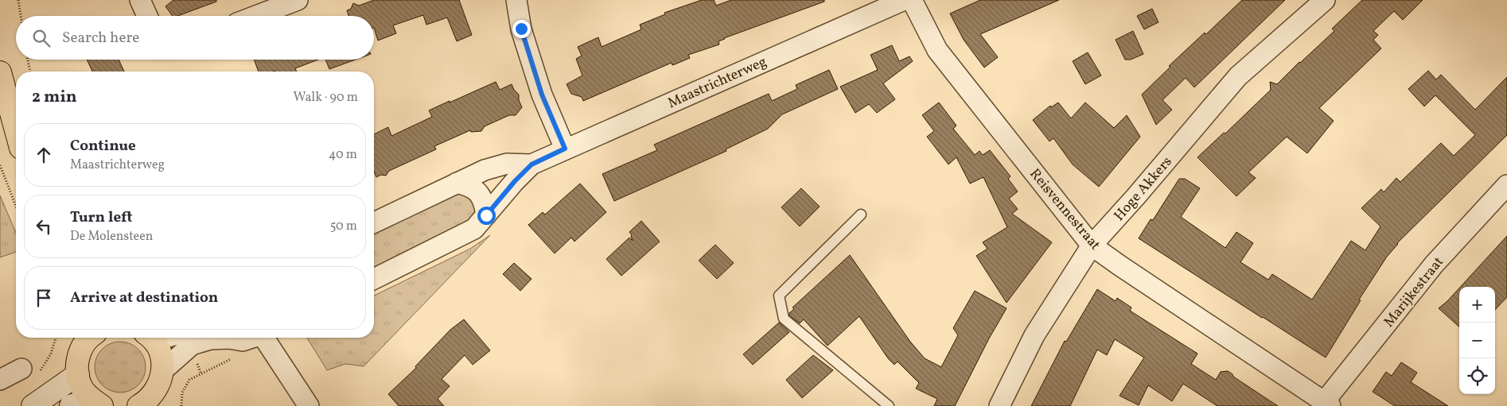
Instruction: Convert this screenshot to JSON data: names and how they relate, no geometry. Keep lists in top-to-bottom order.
{
  "streets": {
    "street": [
      "Maastrichterweg",
      "Hoge Akkers",
      "Reisvennestraat",
      "Marijkestraat"
    ]
  },
  "crossings": [
    ["Hoge Akkers", "Reisvennestraat"],
    ["Reisvennestraat", "Marijkestraat"]
  ],
  "page": {
    "search": "Search here",
    "heading": ["2 min", "Walk · 90 m"],
    "list": [
      ["Continue", "Maastrichterweg", "40 m"],
      ["Turn left", "De Molensteen", "50 m"],
      "Arrive at destination"
    ],
    "map_buttons": ["+", "−"]
  }
}
